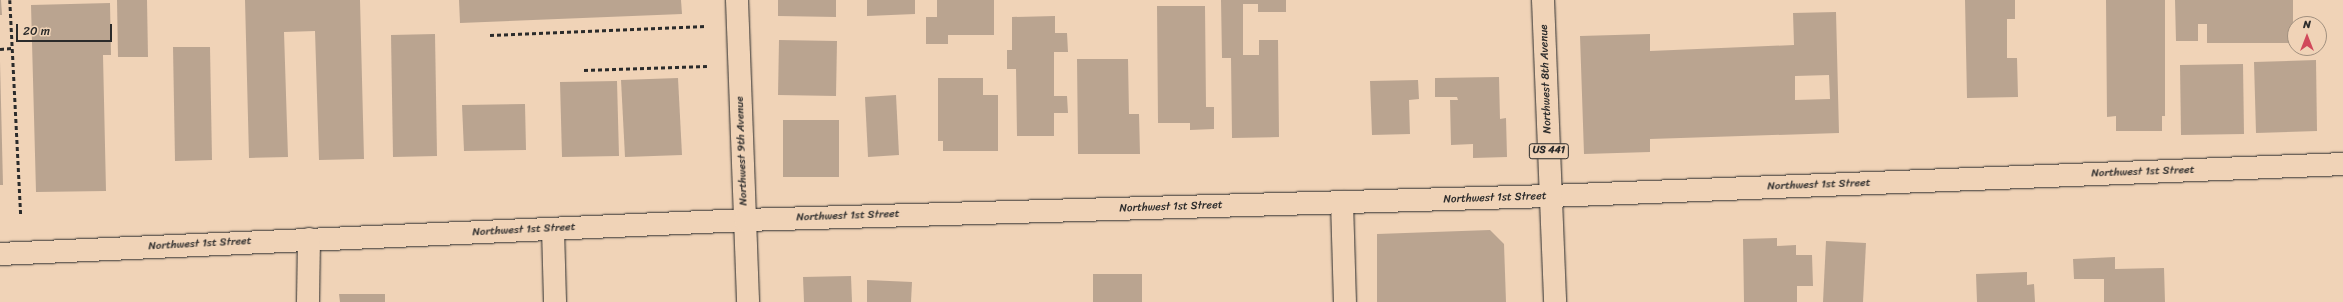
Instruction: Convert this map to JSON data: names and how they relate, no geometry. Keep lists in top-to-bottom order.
{
  "streets": {
    "street": [
      "Northwest 8th Avenue",
      "Northwest 9th Avenue",
      "US 441",
      "Northwest 1st Street"
    ]
  },
  "crossings": [
    ["Northwest 8th Avenue", "Northwest 1st Street"],
    ["Northwest 9th Avenue", "Northwest 1st Street"]
  ],
  "scale_bar": "20 m",
  "north": "top"
}
